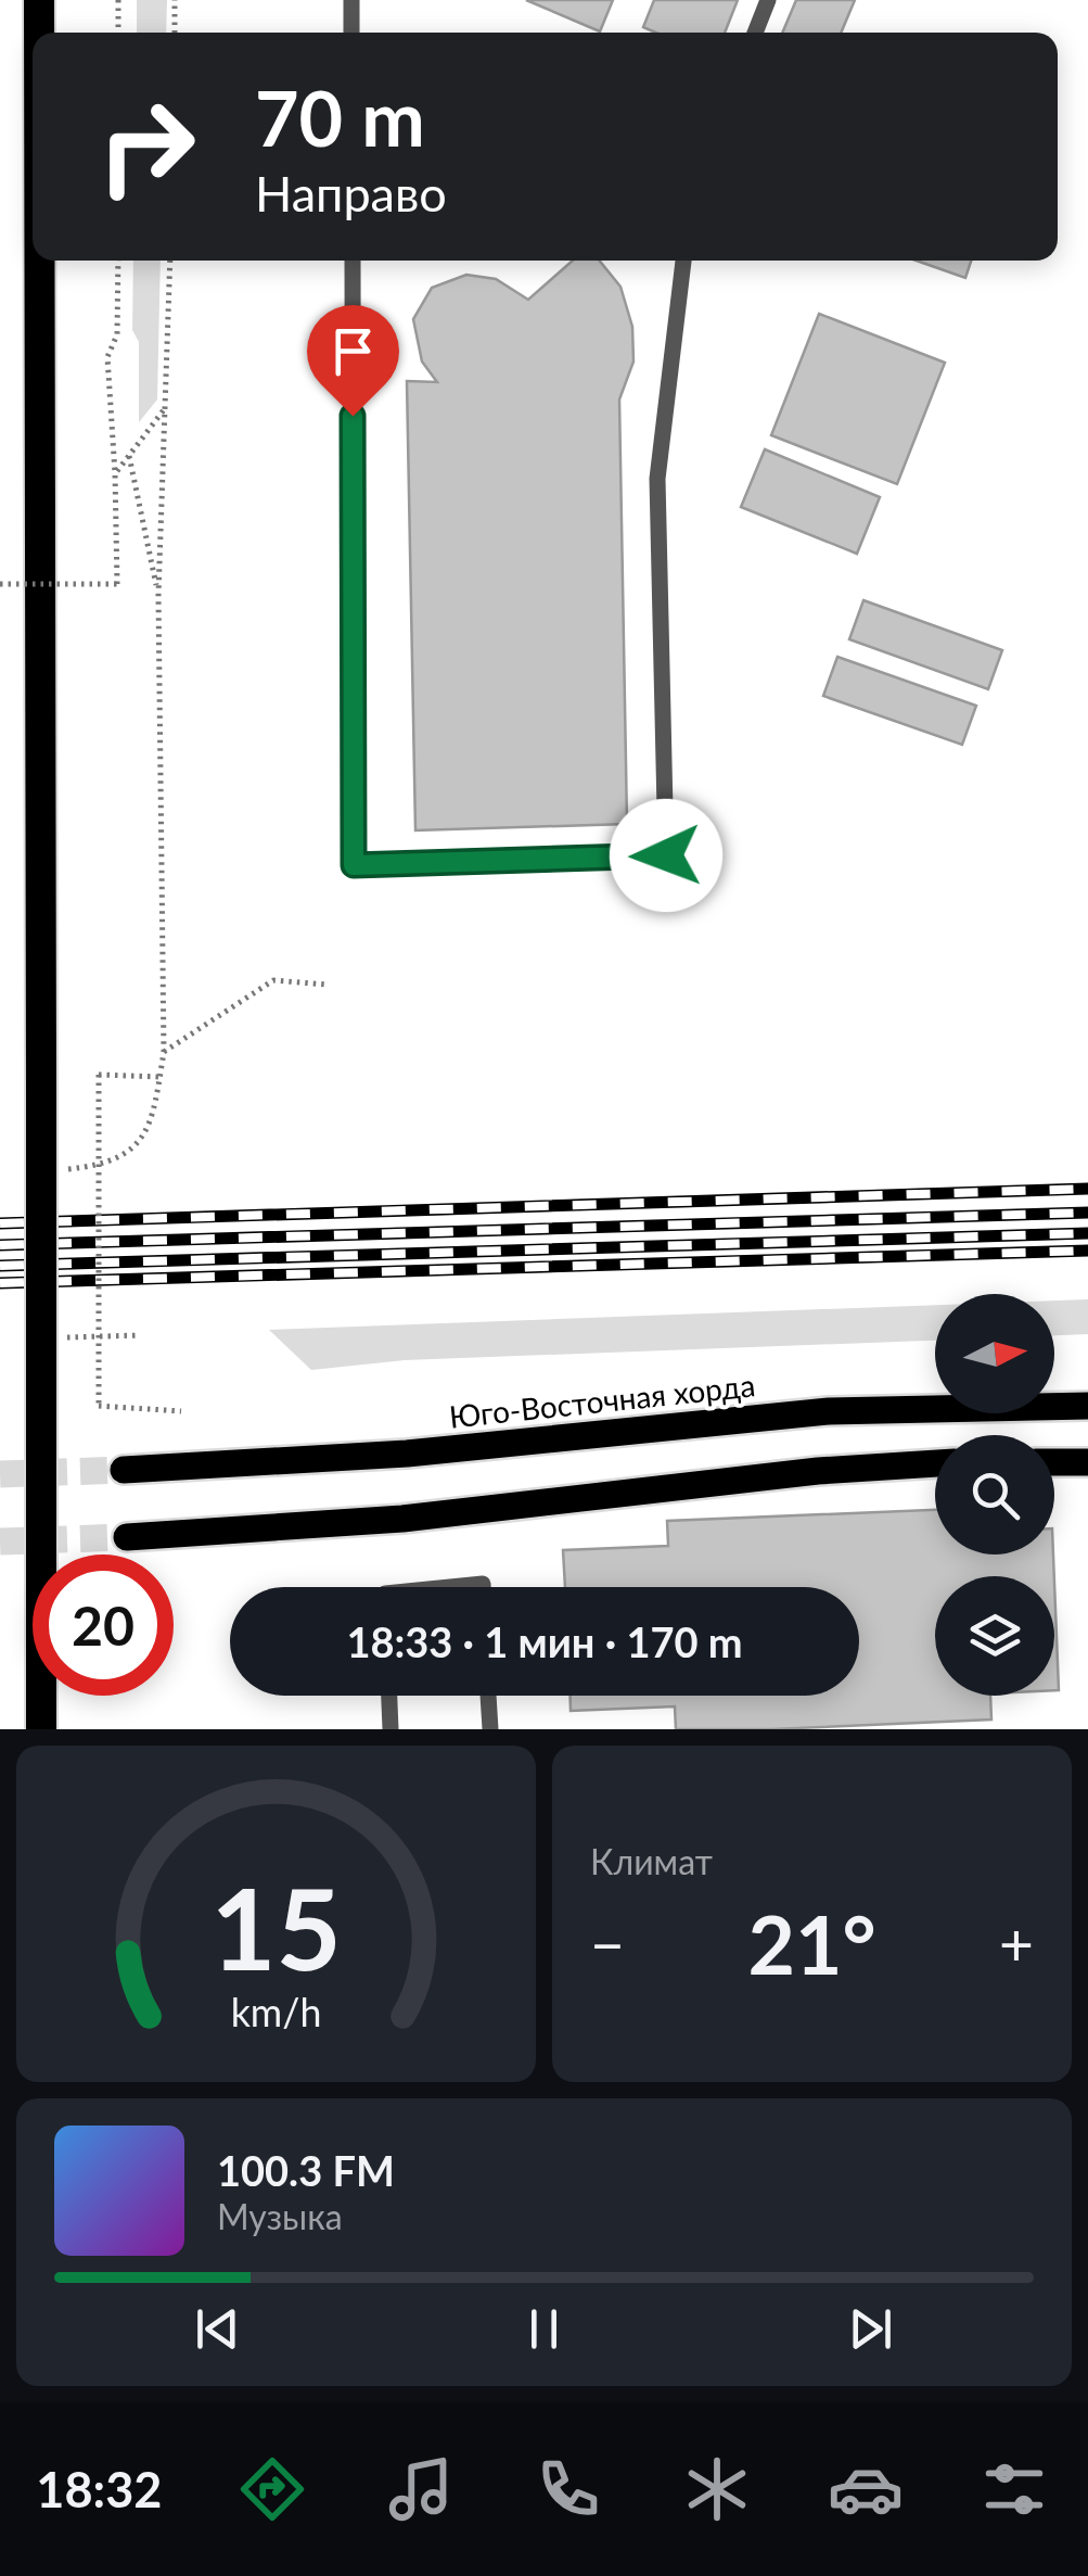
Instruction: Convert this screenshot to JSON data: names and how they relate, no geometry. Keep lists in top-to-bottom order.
{
  "streets": {
    "main road": ["Юго-Восточная хорда"]
  },
  "north": "right",
  "page": {
    "turn": ["70 m", "Направо"],
    "limit": "20",
    "trip": "18:33 · 1 мин · 170 m",
    "tile": "Климат",
    "heat": ["−", "21°", "+"],
    "song": ["100.3 FM", "Музыка"],
    "tabs": "18:32",
    "gauge": ["15", "km/h"]
  }
}
